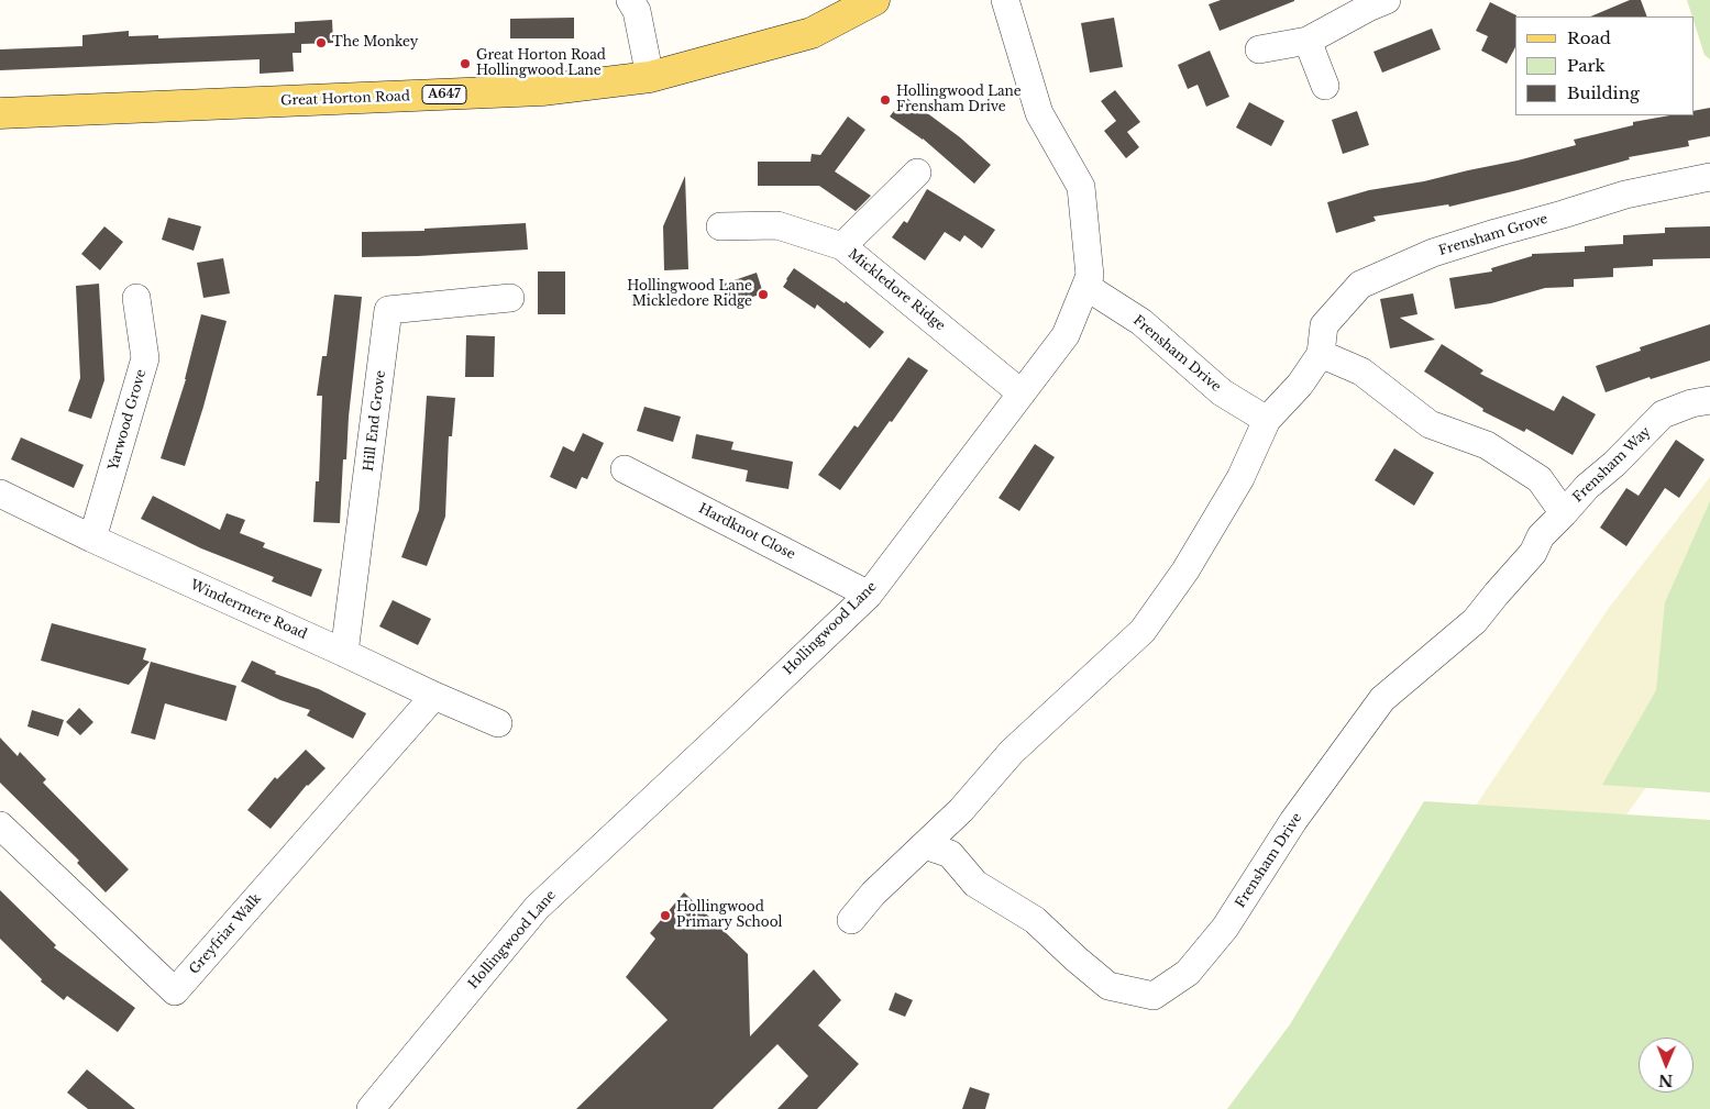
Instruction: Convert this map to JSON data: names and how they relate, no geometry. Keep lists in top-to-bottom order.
{
  "streets": {
    "main road": ["A647", "Great Horton Road"],
    "street": [
      "Frensham Grove",
      "Mickledore Ridge",
      "Frensham Drive",
      "Yarwood Grove",
      "Hill End Grove",
      "Frensham Way",
      "Hardknot Close",
      "Windermere Road",
      "Hollingwood Lane",
      "Greyfriar Walk"
    ]
  },
  "crossings": [
    ["Frensham Grove", "Frensham Drive"],
    ["Frensham Grove", "Frensham Way"],
    ["Mickledore Ridge", "Hollingwood Lane"],
    ["Frensham Drive", "Frensham Way"],
    ["Frensham Drive", "Hollingwood Lane"],
    ["Yarwood Grove", "Windermere Road"],
    ["Hill End Grove", "Windermere Road"],
    ["Hardknot Close", "Hollingwood Lane"],
    ["Windermere Road", "Greyfriar Walk"]
  ],
  "places": [
    "The Monkey",
    "Great Horton Road Hollingwood Lane",
    "Hollingwood Lane Frensham Drive",
    "Hollingwood Lane Mickledore Ridge",
    "Hollingwood Primary School"
  ],
  "legend": ["Road", "Park", "Building"],
  "north": "bottom"
}
